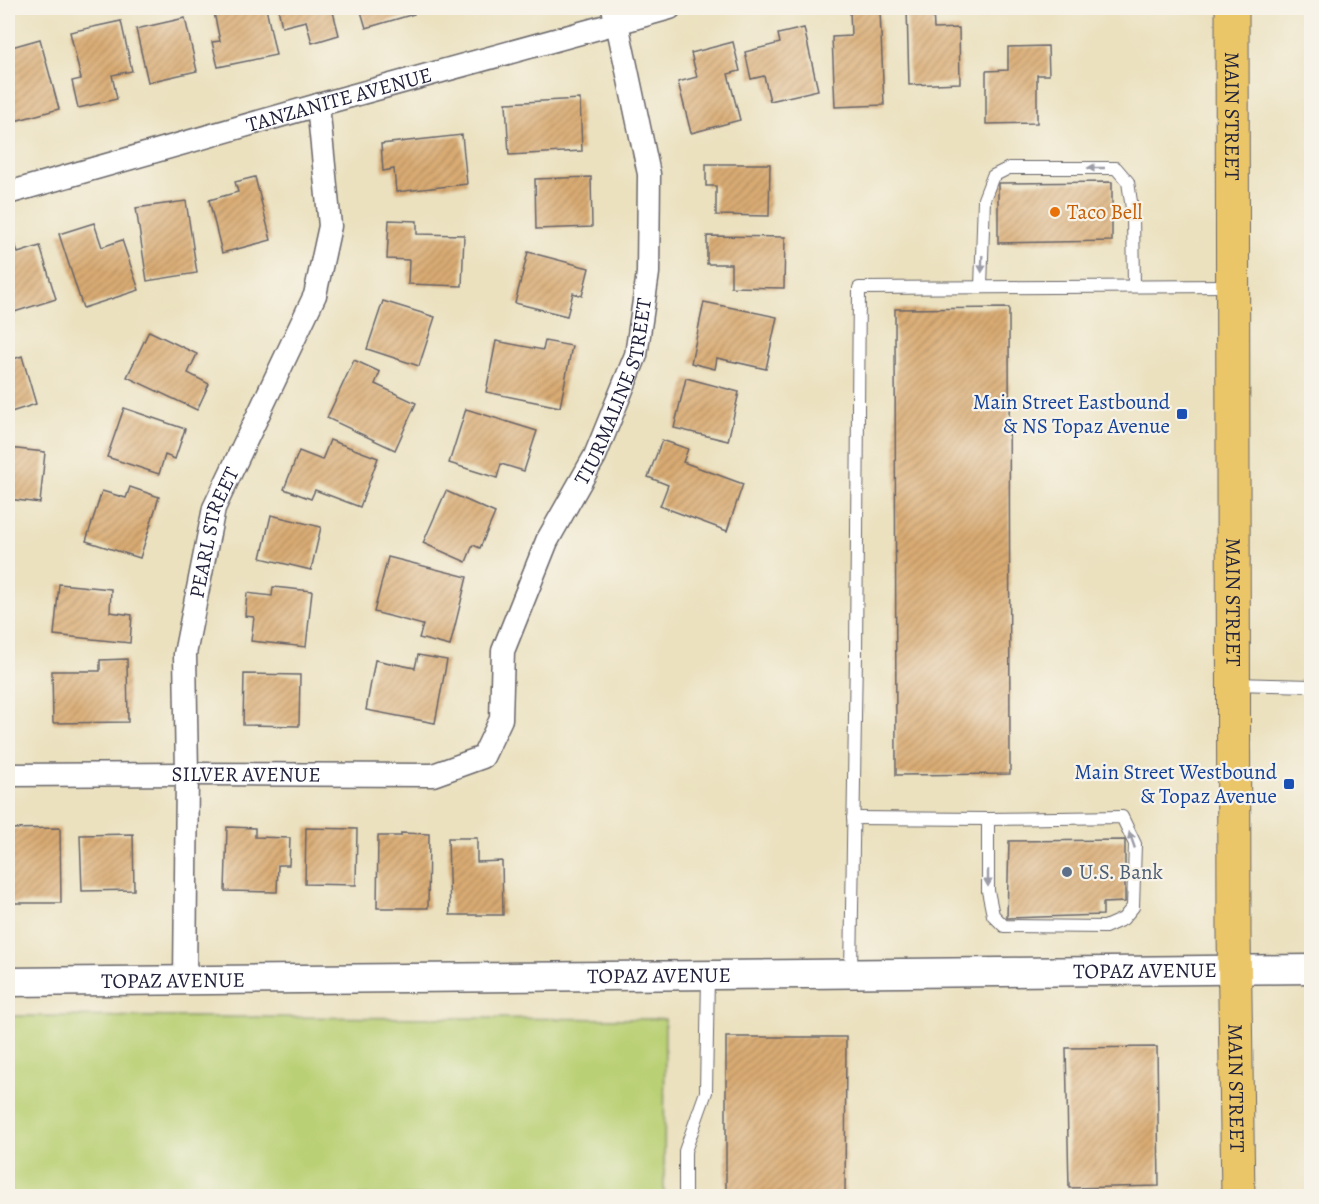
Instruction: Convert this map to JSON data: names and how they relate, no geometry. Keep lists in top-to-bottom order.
{
  "streets": {
    "main road": ["MAIN STREET"],
    "street": [
      "TANZANITE AVENUE",
      "TIURMALINE STREET",
      "PEARL STREET",
      "SILVER AVENUE",
      "TOPAZ AVENUE"
    ]
  },
  "crossings": [
    ["TANZANITE AVENUE", "TIURMALINE STREET"],
    ["TANZANITE AVENUE", "PEARL STREET"],
    ["MAIN STREET", "TOPAZ AVENUE"],
    ["TIURMALINE STREET", "SILVER AVENUE"],
    ["PEARL STREET", "SILVER AVENUE"],
    ["PEARL STREET", "TOPAZ AVENUE"]
  ],
  "places": {
    "other": ["Taco Bell", "U.S. Bank"],
    "transit": ["Main Street Eastbound & NS Topaz Avenue", "Main Street Westbound & Topaz Avenue"]
  }
}
